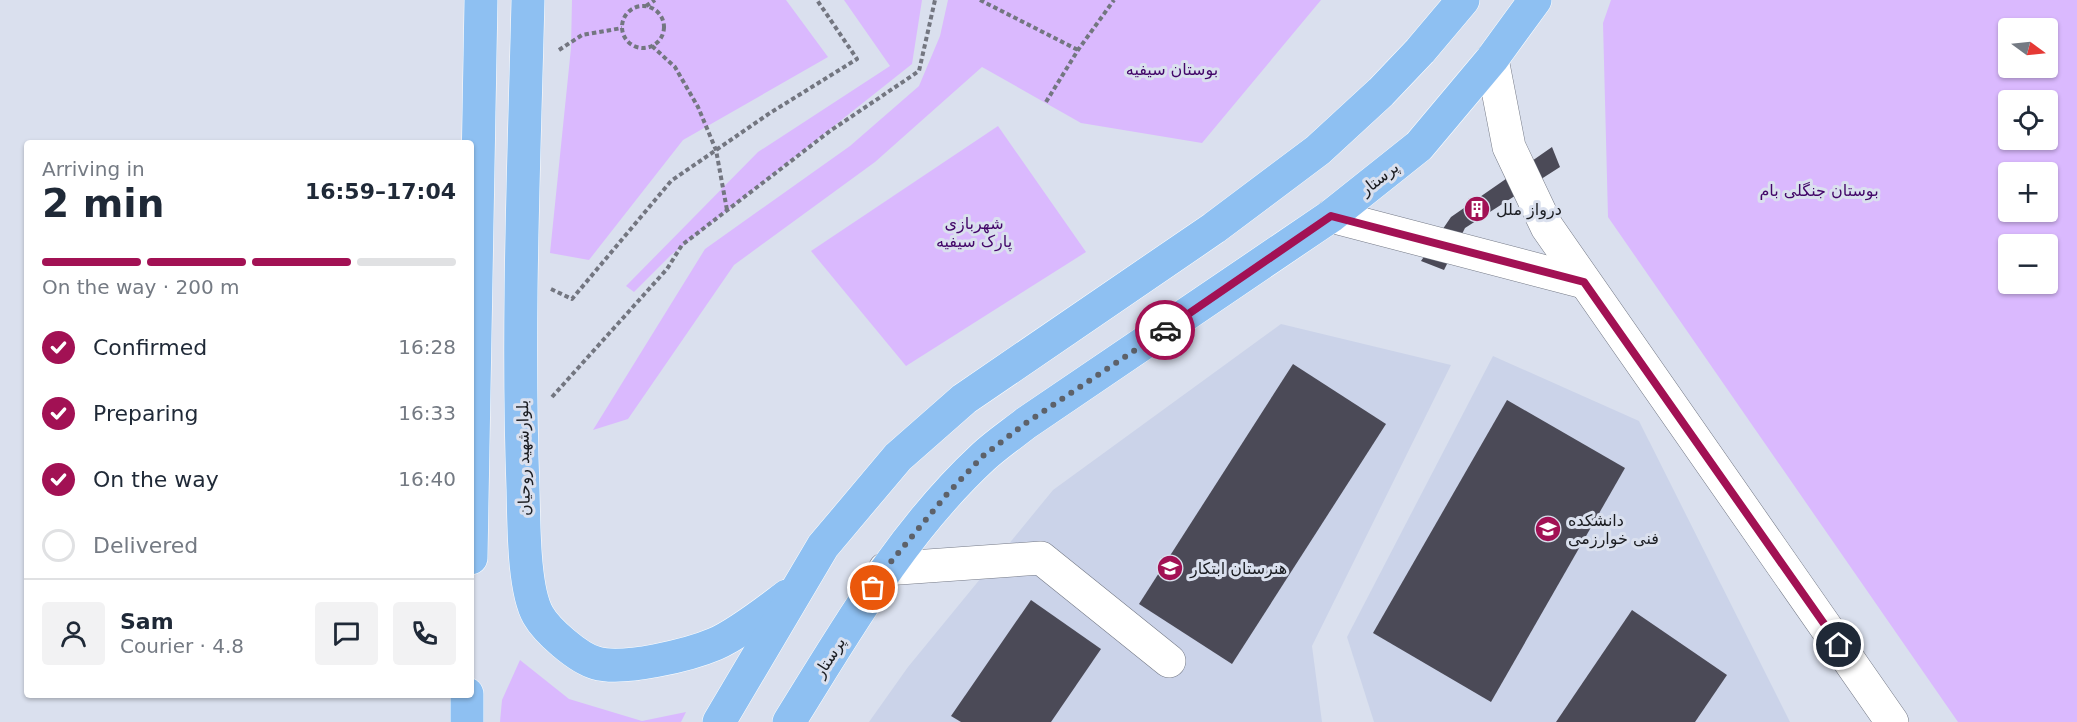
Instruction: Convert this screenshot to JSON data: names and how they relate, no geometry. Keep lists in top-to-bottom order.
{
  "streets": {
    "main road": ["پرستار", "بلوارشهید روحیان"]
  },
  "parks": ["بوستان سیفیه", "بوستان جنگلی بام", "شهربازی پارک سیفیه"],
  "places": {
    "building": ["درواز ملل"],
    "school or university": ["دانشکده فنی خوارزمی", "هنرستان ابتکار"]
  },
  "north": "right",
  "page": {
    "map_buttons": ["+", "−"],
    "heading": ["2 min", "Arriving in", "16:59–17:04"],
    "panel": ["Sam", "Courier · 4.8"],
    "bar": "On the way · 200 m",
    "list": [
      ["Confirmed", "16:28"],
      ["Preparing", "16:33"],
      ["On the way", "16:40"],
      "Delivered"
    ]
  }
}
